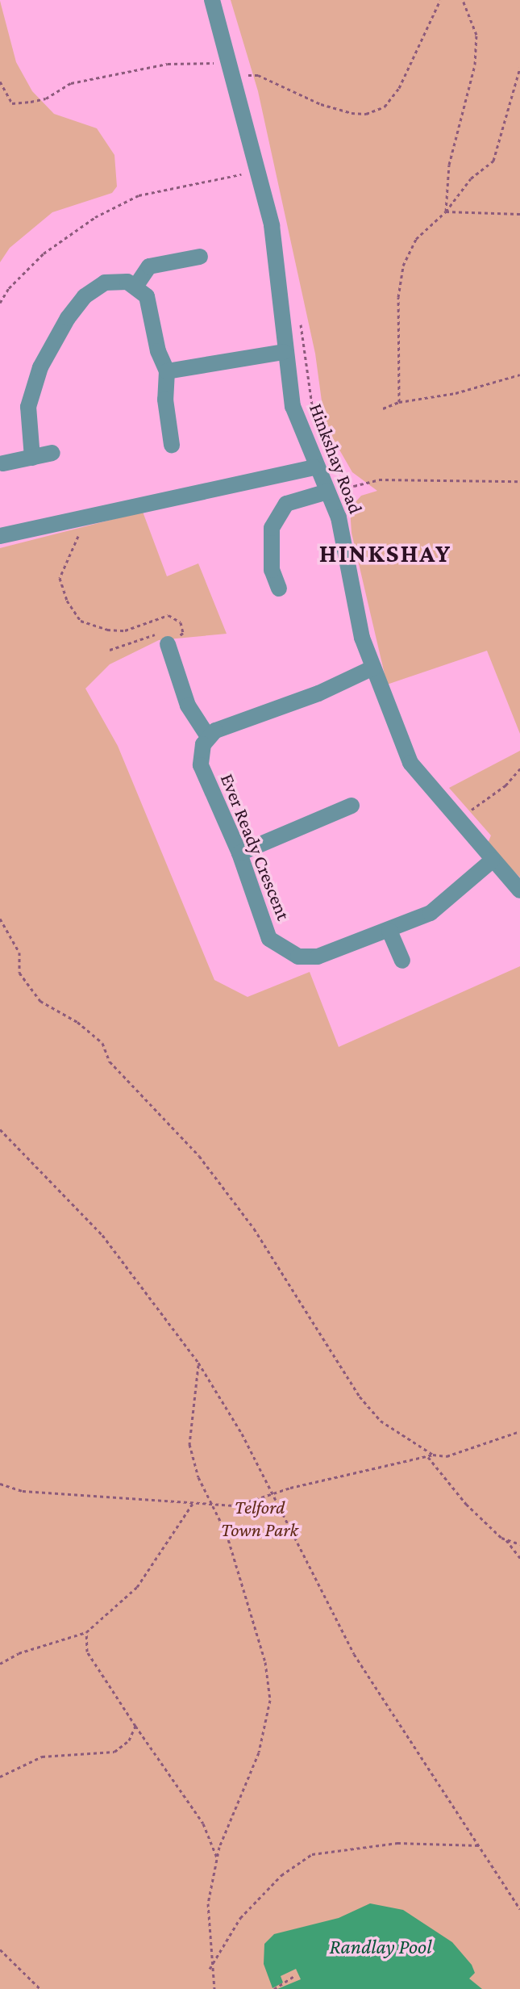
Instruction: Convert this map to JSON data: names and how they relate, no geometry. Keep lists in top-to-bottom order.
{
  "streets": {
    "street": ["Hinkshay Road", "Ever Ready Crescent"]
  },
  "crossings": [
    ["Hinkshay Road", "Ever Ready Crescent"]
  ],
  "districts": ["HINKSHAY"],
  "water": ["Randlay Pool"],
  "parks": ["Telford Town Park"]
}
